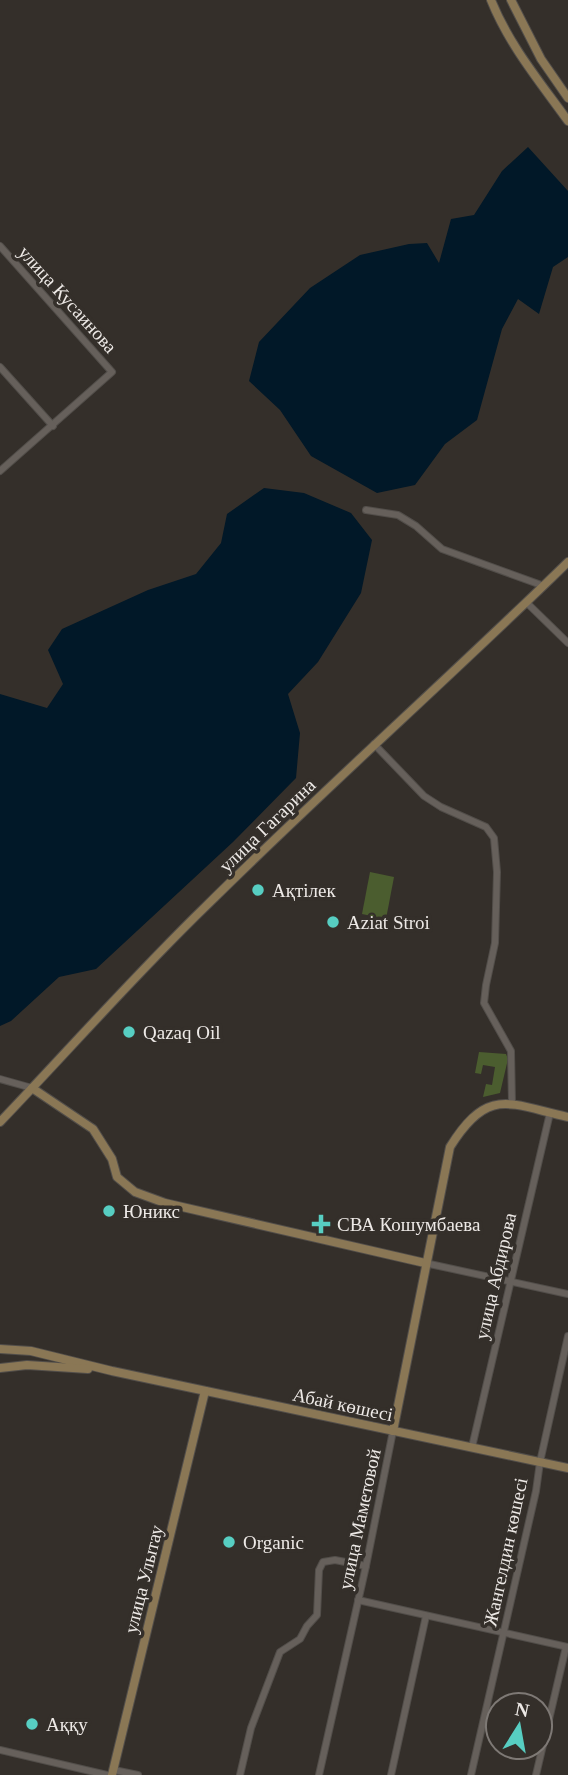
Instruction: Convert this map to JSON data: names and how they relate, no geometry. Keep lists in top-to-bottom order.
{
  "streets": {
    "main road": [
      "улица Гагарина",
      "Абай көшесі",
      "улица Маметовой",
      "улица Улытау"
    ],
    "street": ["улица Кусаинова", "улица Абдирова", "Жангелдин көшесі"]
  },
  "crossings": [
    ["улица Абдирова", "Абай көшесі"],
    ["Абай көшесі", "улица Маметовой"],
    ["Абай көшесі", "Жангелдин көшесі"],
    ["Абай көшесі", "улица Улытау"]
  ],
  "places": {
    "other": [
      "Ақтілек",
      "Aziat Stroi",
      "Qazaq Oil",
      "Юникс",
      "Organic",
      "Аққу"
    ],
    "health": ["СВА Кошумбаева"]
  },
  "north": "top"
}
